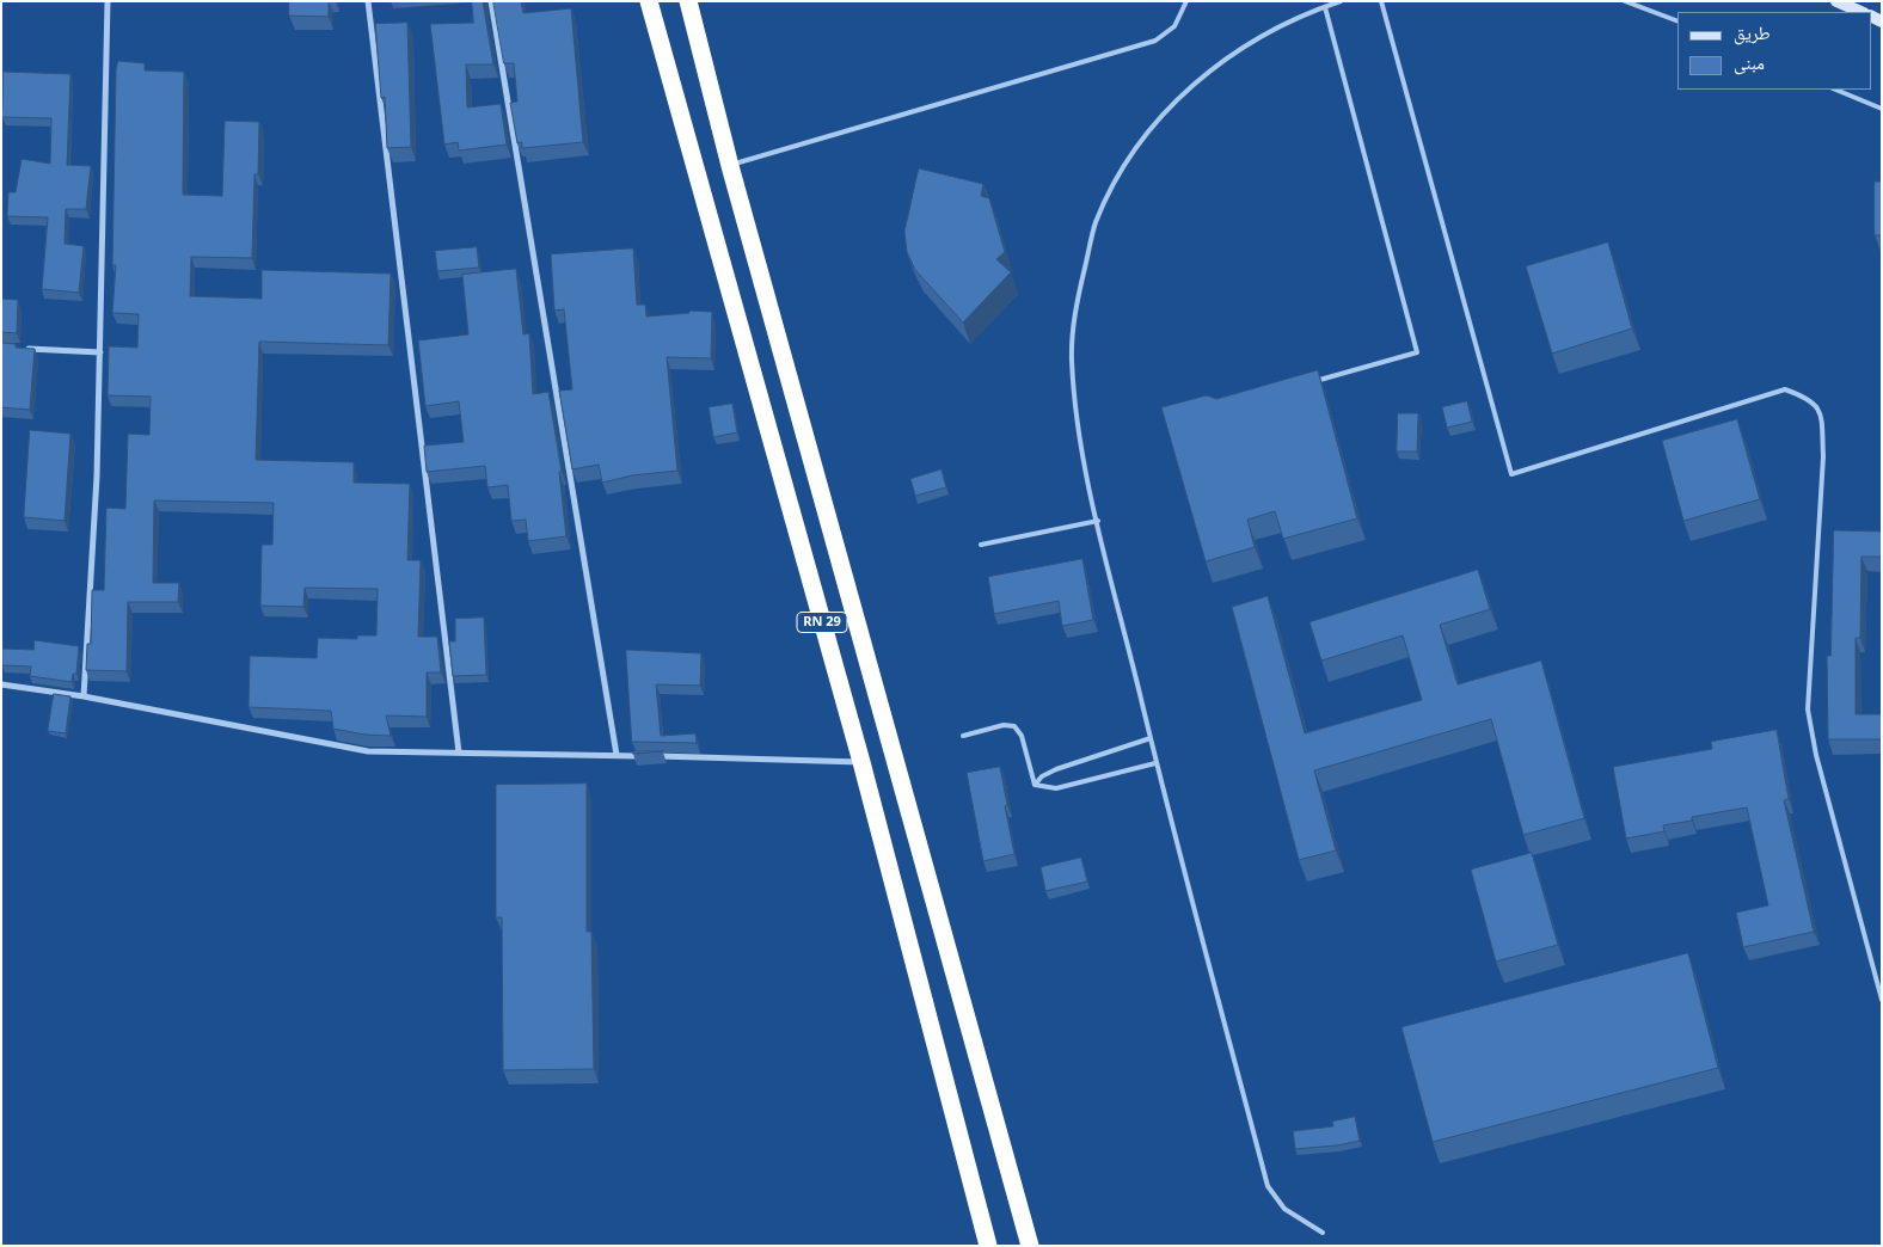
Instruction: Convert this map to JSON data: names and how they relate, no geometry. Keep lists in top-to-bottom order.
{
  "streets": {
    "highway": ["RN 29"]
  },
  "legend": ["طريق", "مبنى"]
}
